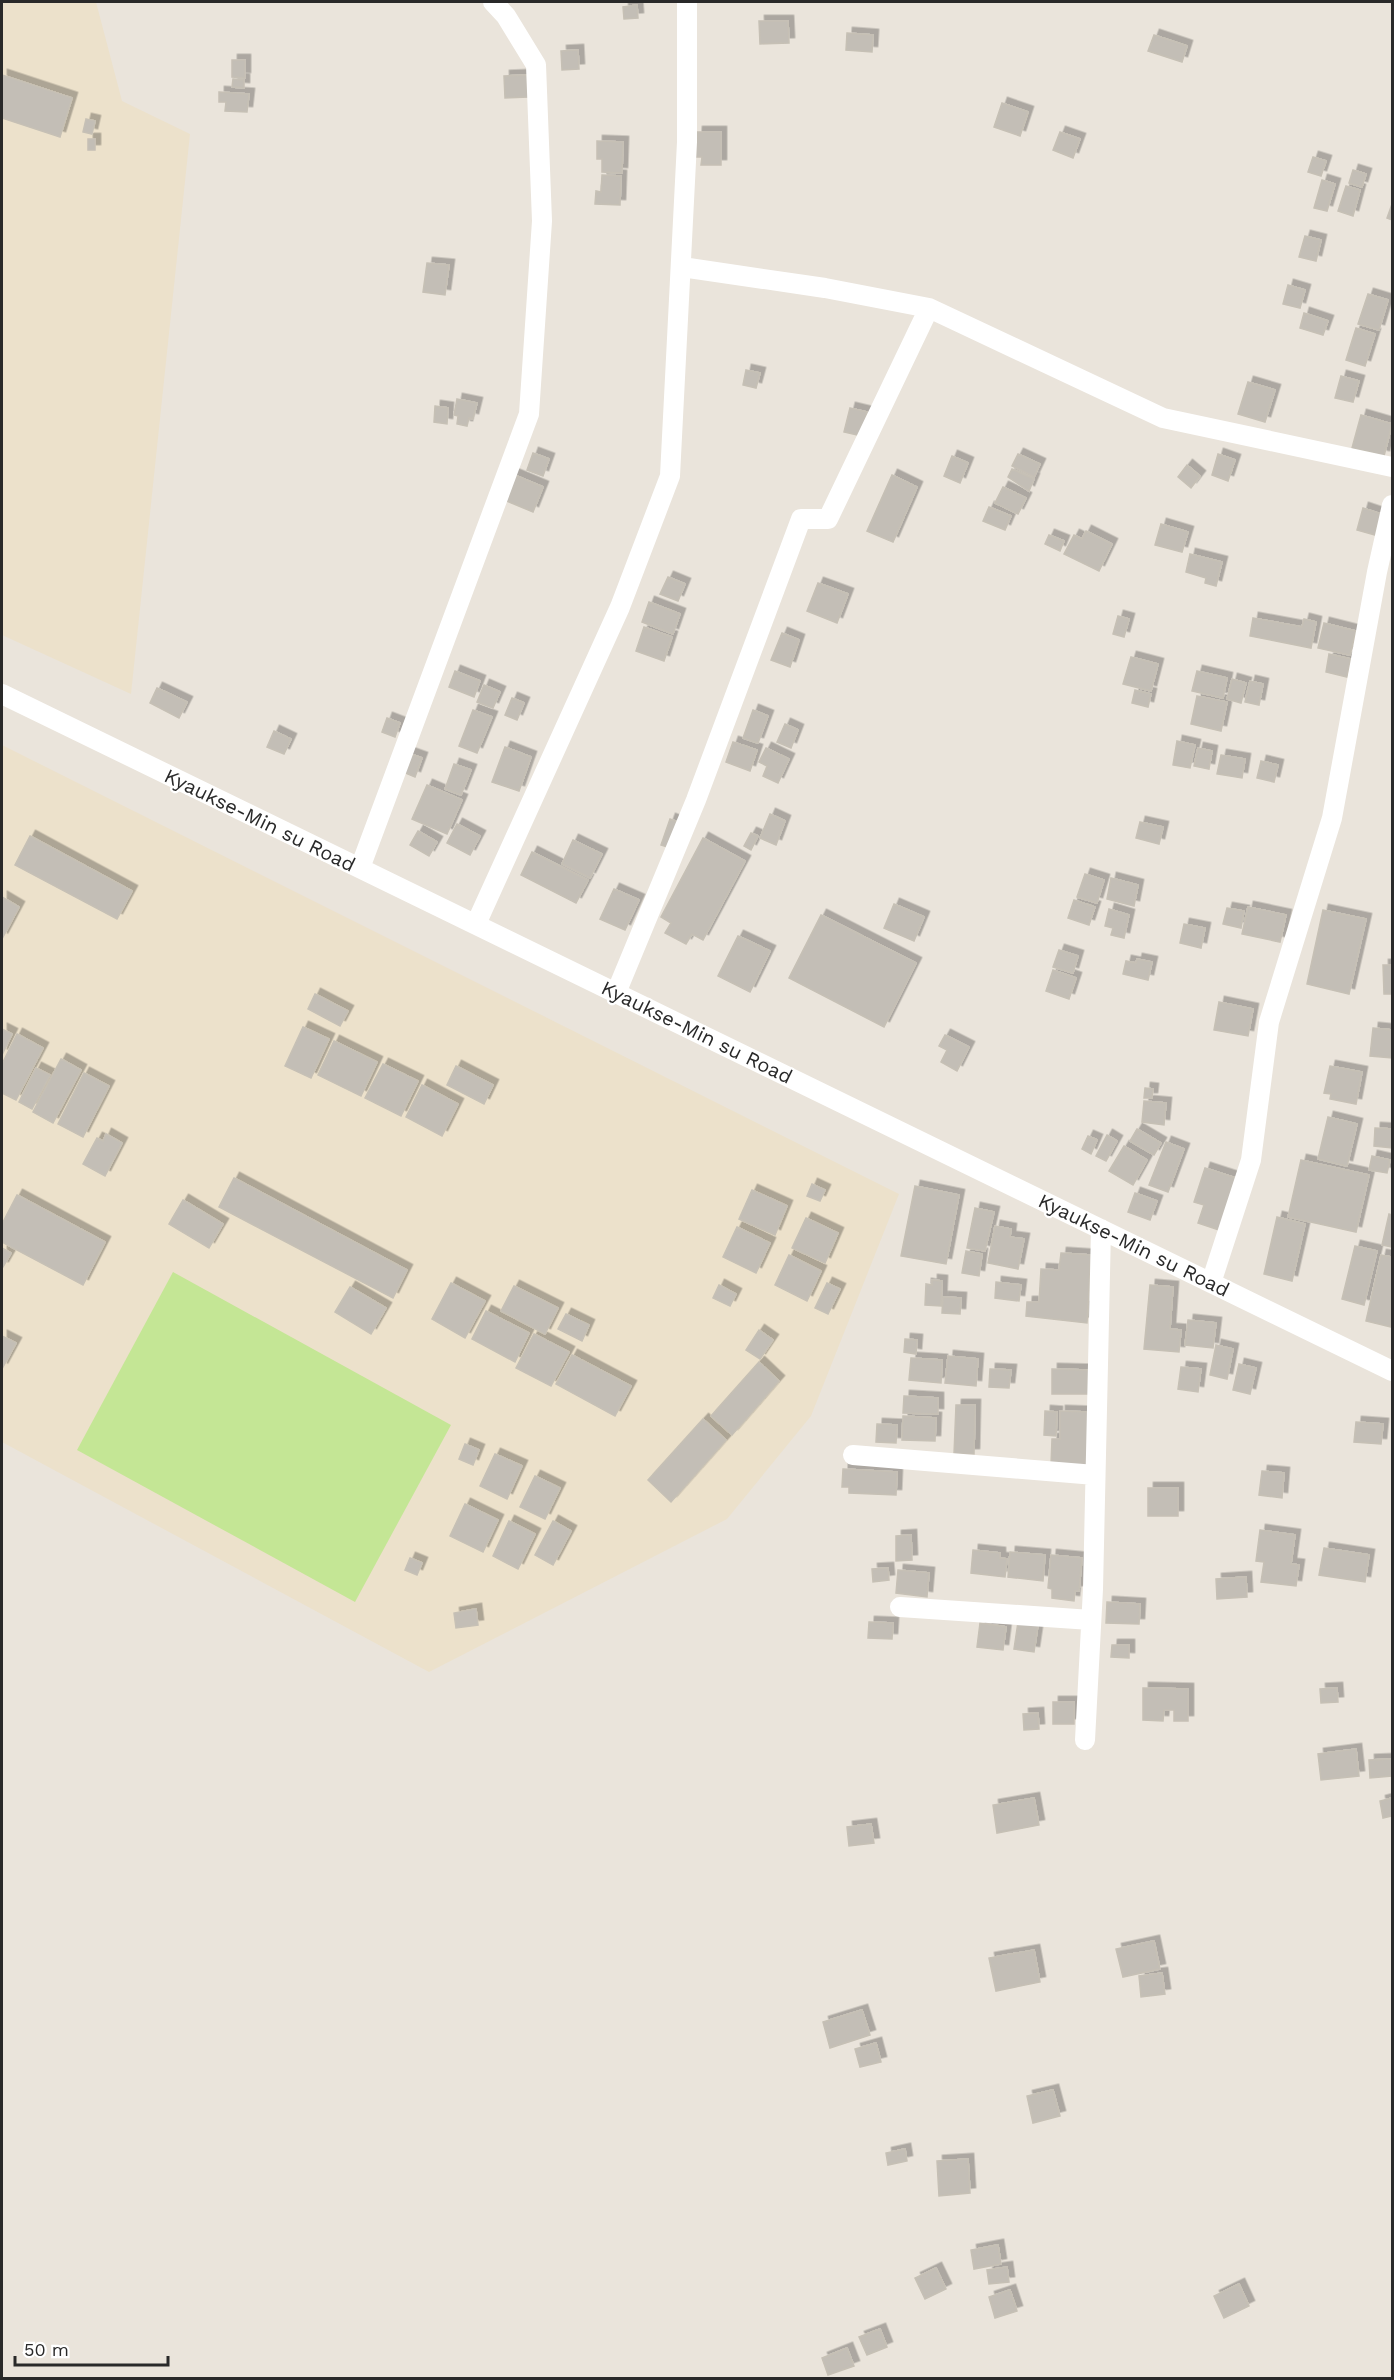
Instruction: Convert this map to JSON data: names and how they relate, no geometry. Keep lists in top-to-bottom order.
{
  "streets": {
    "street": ["Kyaukse-Min su Road"]
  },
  "scale_bar": "50 m"
}
